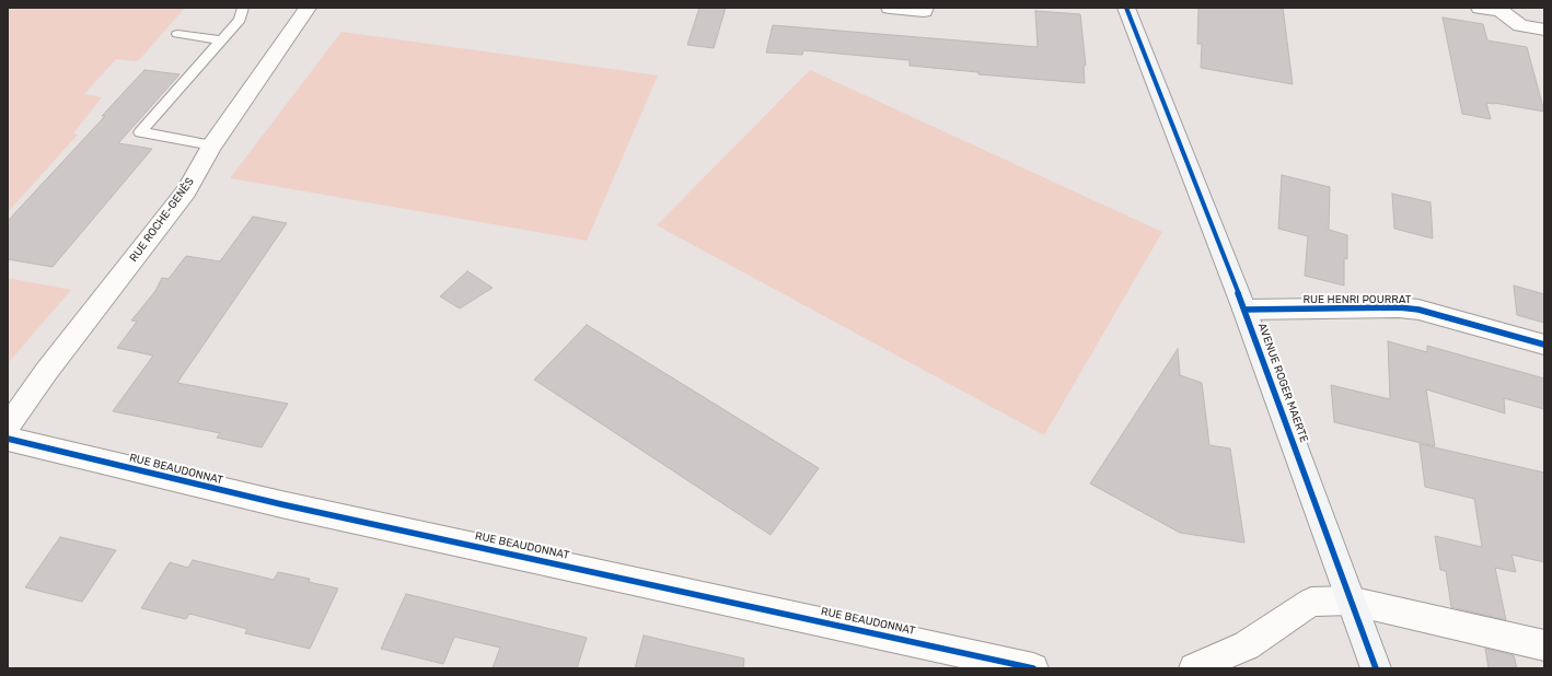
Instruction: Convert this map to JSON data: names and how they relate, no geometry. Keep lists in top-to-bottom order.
{
  "streets": {
    "main road": ["AVENUE ROGER MAERTE"],
    "street": ["RUE ROCHE-GENÈS", "RUE HENRI POURRAT", "RUE BEAUDONNAT"]
  },
  "crossings": [
    ["RUE HENRI POURRAT", "AVENUE ROGER MAERTE"]
  ]
}
